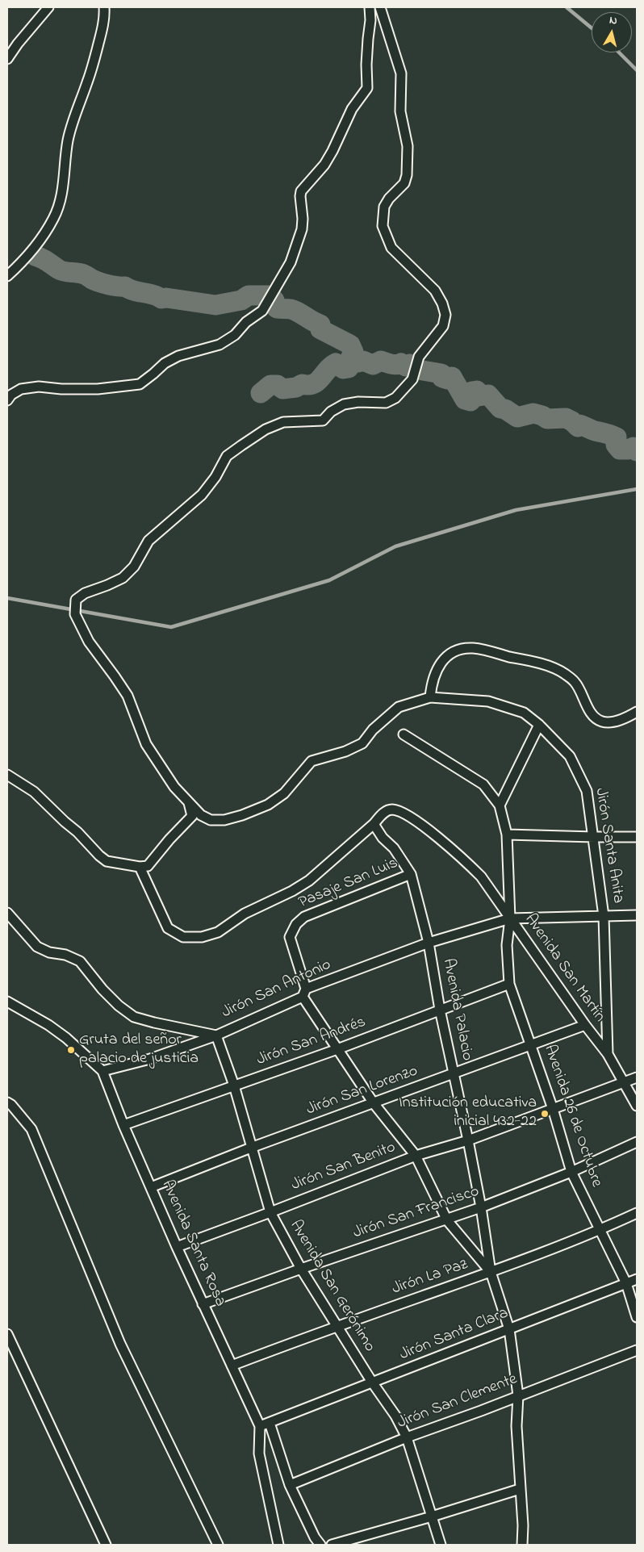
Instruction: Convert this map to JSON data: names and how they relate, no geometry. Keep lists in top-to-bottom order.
{
  "streets": {
    "street": [
      "Jirón Santa Anita",
      "Pasaje San Luis",
      "Avenida San Martín",
      "Jirón San Antonio",
      "Avenida Palacio",
      "Jirón San Andrés",
      "Jirón San Lorenzo",
      "Avenida 26 de Octubre",
      "Jirón San Benito",
      "Jirón San Francisco",
      "Avenida Santa Rosa",
      "Jirón La Paz",
      "Avenida San Gerónimo",
      "Jirón Santa Clara",
      "Jirón San Clemente"
    ]
  },
  "crossings": [
    ["Jirón Santa Anita", "Avenida San Martín"],
    ["Jirón Santa Anita", "Jirón San Antonio"],
    ["Pasaje San Luis", "Jirón San Antonio"],
    ["Pasaje San Luis", "Avenida Palacio"],
    ["Pasaje San Luis", "Jirón San Andrés"],
    ["Pasaje San Luis", "Jirón San Lorenzo"],
    ["Pasaje San Luis", "Jirón San Benito"],
    ["Pasaje San Luis", "Jirón San Francisco"],
    ["Pasaje San Luis", "Jirón La Paz"],
    ["Avenida San Martín", "Jirón San Antonio"],
    ["Avenida San Martín", "Jirón San Lorenzo"],
    ["Avenida San Martín", "Avenida 26 de Octubre"],
    ["Avenida San Martín", "Jirón San Benito"],
    ["Jirón San Antonio", "Avenida Palacio"],
    ["Jirón San Antonio", "Avenida 26 de Octubre"],
    ["Jirón San Antonio", "Avenida Santa Rosa"],
    ["Jirón San Antonio", "Avenida San Gerónimo"],
    ["Avenida Palacio", "Jirón San Andrés"],
    ["Avenida Palacio", "Jirón San Lorenzo"],
    ["Avenida Palacio", "Jirón San Benito"],
    ["Avenida Palacio", "Jirón San Francisco"],
    ["Avenida Palacio", "Jirón La Paz"],
    ["Avenida Palacio", "Jirón Santa Clara"],
    ["Avenida Palacio", "Jirón San Clemente"],
    ["Jirón San Andrés", "Avenida 26 de Octubre"],
    ["Jirón San Andrés", "Avenida Santa Rosa"],
    ["Jirón San Andrés", "Avenida San Gerónimo"],
    ["Jirón San Lorenzo", "Avenida 26 de Octubre"],
    ["Jirón San Lorenzo", "Avenida Santa Rosa"],
    ["Jirón San Lorenzo", "Avenida San Gerónimo"],
    ["Avenida 26 de Octubre", "Jirón San Benito"],
    ["Avenida 26 de Octubre", "Jirón San Francisco"],
    ["Avenida 26 de Octubre", "Jirón La Paz"],
    ["Avenida 26 de Octubre", "Jirón Santa Clara"],
    ["Jirón San Benito", "Avenida Santa Rosa"],
    ["Jirón San Benito", "Avenida San Gerónimo"],
    ["Jirón San Francisco", "Avenida Santa Rosa"],
    ["Jirón San Francisco", "Avenida San Gerónimo"],
    ["Avenida Santa Rosa", "Jirón La Paz"],
    ["Avenida Santa Rosa", "Jirón Santa Clara"],
    ["Jirón La Paz", "Avenida San Gerónimo"],
    ["Avenida San Gerónimo", "Jirón Santa Clara"],
    ["Avenida San Gerónimo", "Jirón San Clemente"]
  ],
  "places": ["Gruta del señor palacio de justicia", "Institución educativa inicial 432-22"],
  "north": "top"
}
